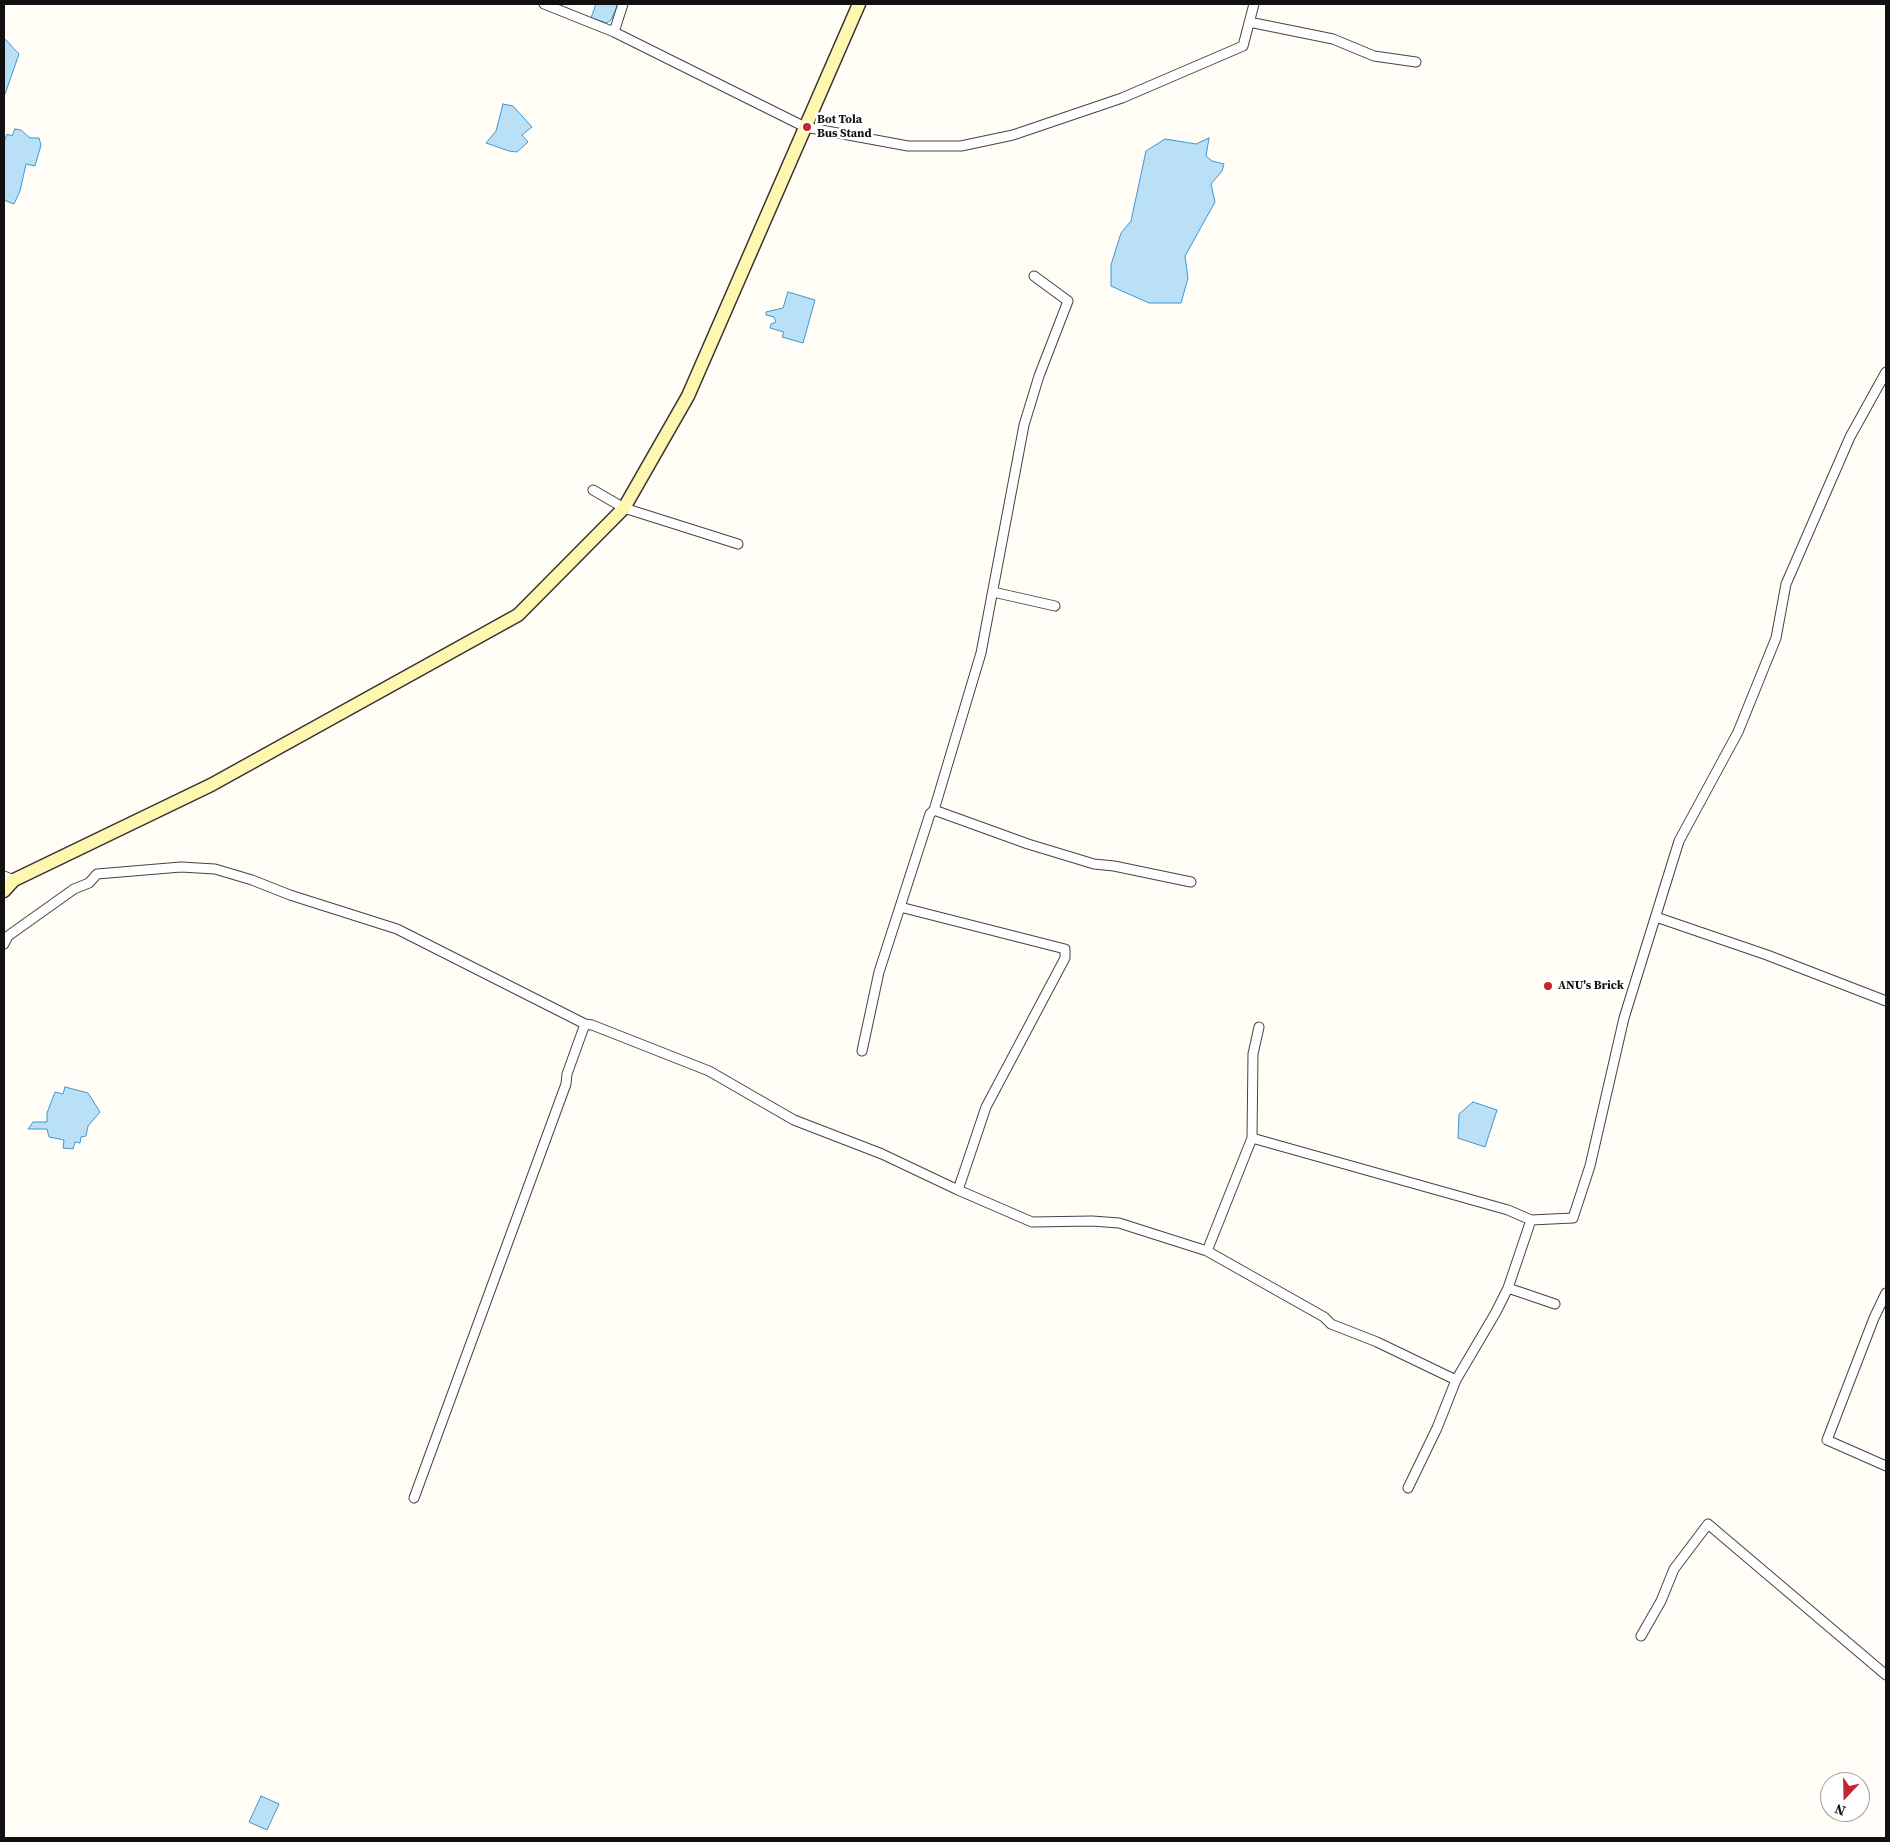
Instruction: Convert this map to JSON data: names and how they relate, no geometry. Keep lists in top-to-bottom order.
{
  "places": ["Bot Tola Bus Stand", "ANU's Brick"],
  "north": "bottom"
}
